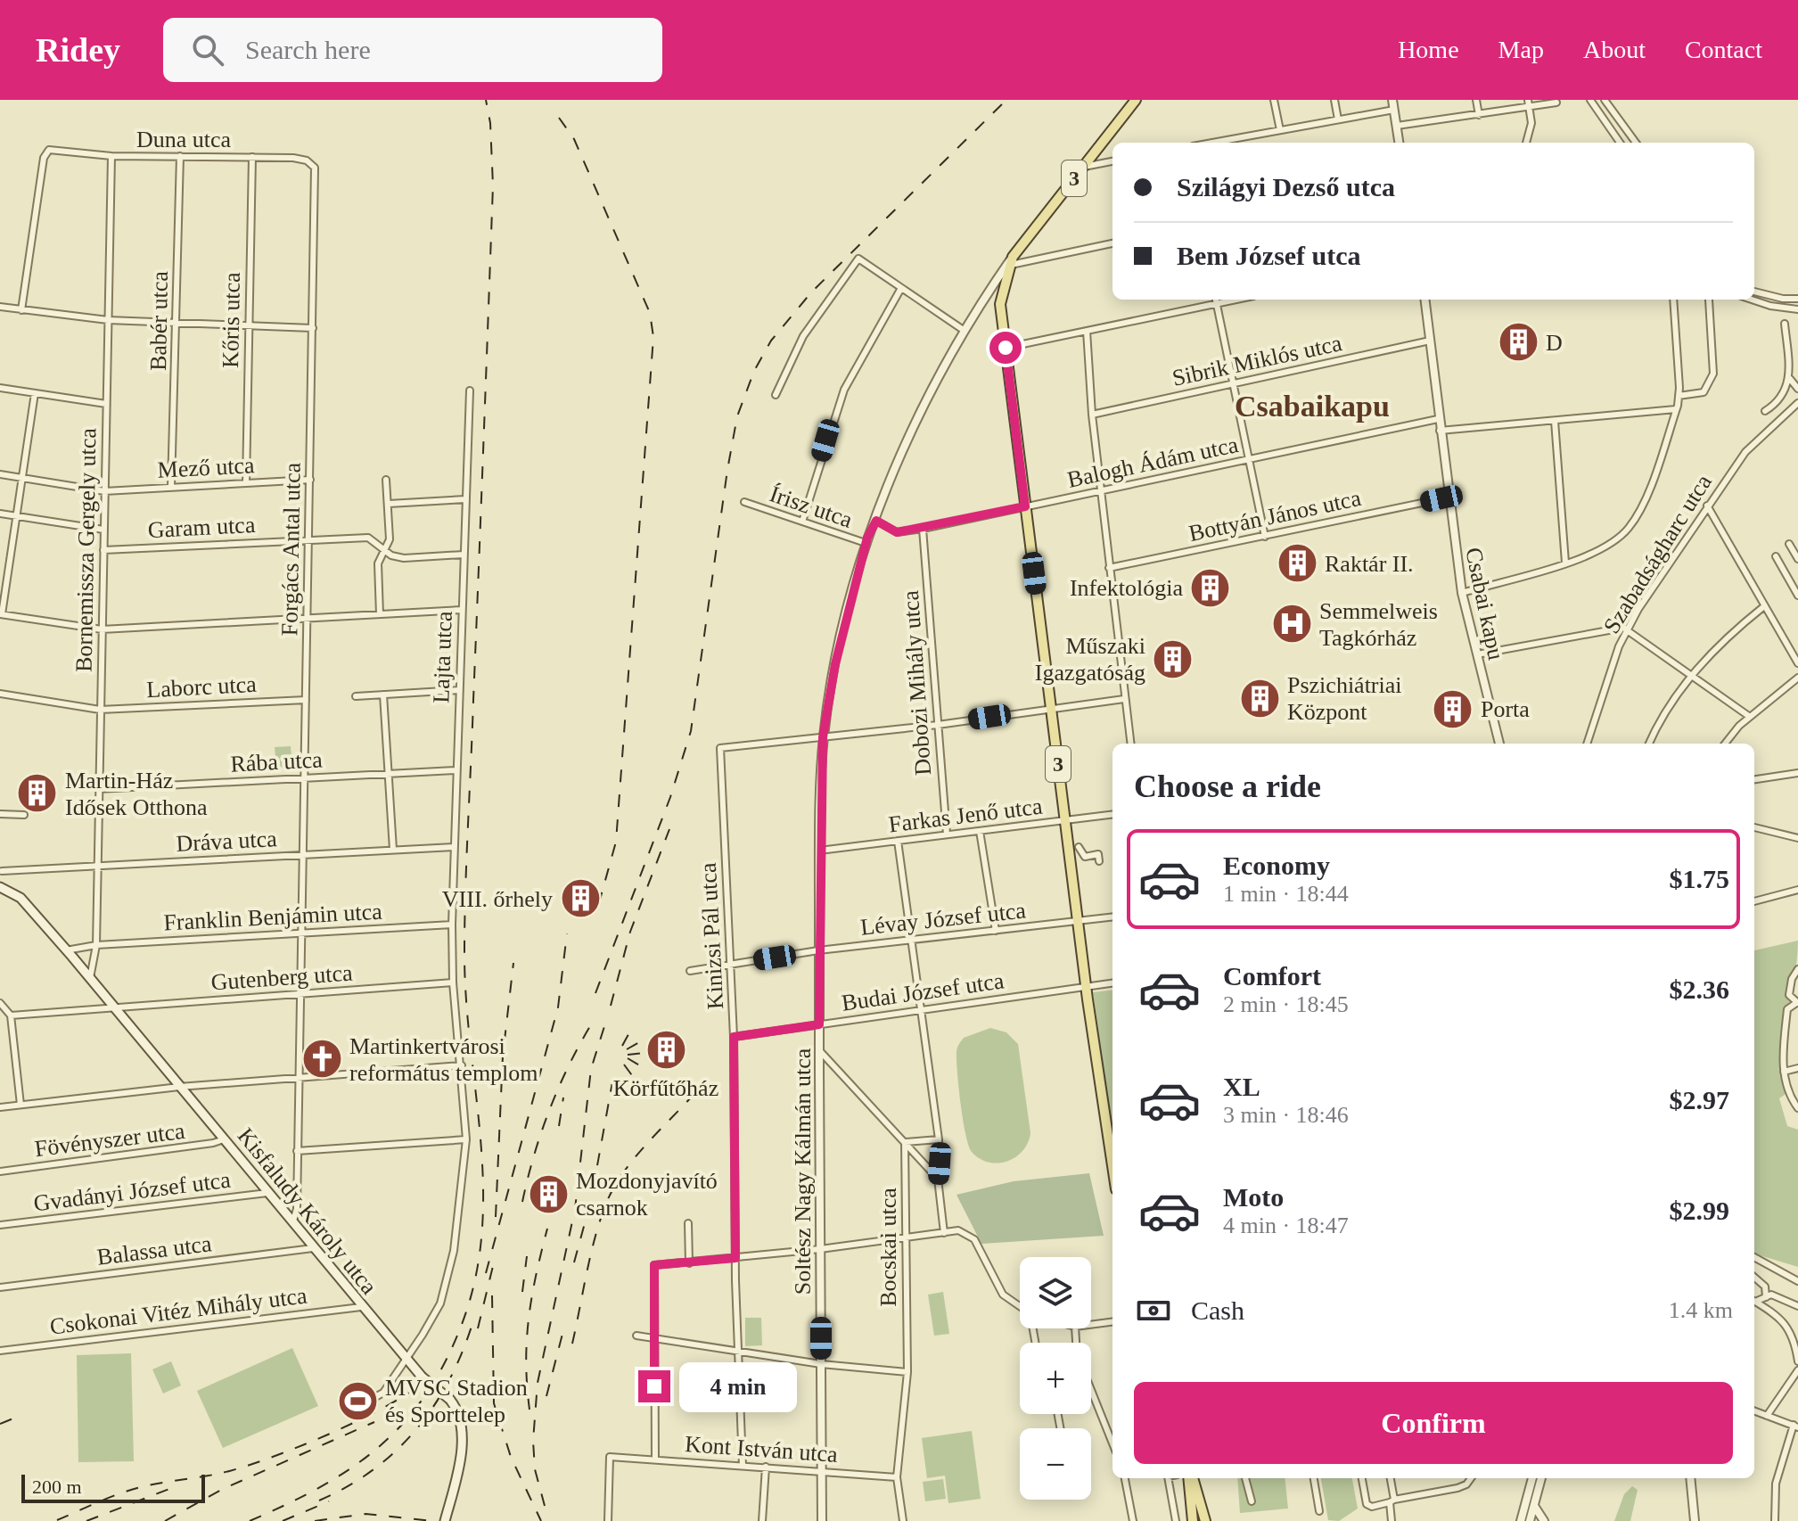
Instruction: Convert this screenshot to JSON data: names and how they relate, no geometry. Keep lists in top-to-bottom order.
{
  "streets": {
    "main road": ["3", "Kisfaludy Károly utca"],
    "street": [
      "Duna utca",
      "Kőris utca",
      "Babér utca",
      "Sibrik Miklós utca",
      "Balogh Ádám utca",
      "Mező utca",
      "Írisz utca",
      "Bottyán János utca",
      "Garam utca",
      "Forgács Antal utca",
      "Bornemissza Gergely utca",
      "Szabadságharc utca",
      "Csabai kapu",
      "Lajta utca",
      "Dobozi Mihály utca",
      "Laborc utca",
      "Rába utca",
      "Farkas Jenő utca",
      "Dráva utca",
      "Franklin Benjámin utca",
      "Lévay József utca",
      "Kinizsi Pál utca",
      "Gutenberg utca",
      "Budai József utca",
      "Fövényszer utca",
      "Soltész Nagy Kálmán utca",
      "Gvadányi József utca",
      "Bocskai utca",
      "Balassa utca",
      "Csokonai Vitéz Mihály utca",
      "Kont István utca"
    ]
  },
  "crossings": [
    ["Duna utca", "Kőris utca"],
    ["Duna utca", "Babér utca"],
    ["Duna utca", "Forgács Antal utca"],
    ["Duna utca", "Bornemissza Gergely utca"],
    ["3", "Balogh Ádám utca"],
    ["3", "Farkas Jenő utca"],
    ["3", "Lévay József utca"],
    ["3", "Budai József utca"],
    ["3", "Soltész Nagy Kálmán utca"],
    ["Kőris utca", "Mező utca"],
    ["Babér utca", "Mező utca"],
    ["Sibrik Miklós utca", "Csabai kapu"],
    ["Balogh Ádám utca", "Csabai kapu"],
    ["Balogh Ádám utca", "Dobozi Mihály utca"],
    ["Balogh Ádám utca", "Soltész Nagy Kálmán utca"],
    ["Mező utca", "Forgács Antal utca"],
    ["Mező utca", "Bornemissza Gergely utca"],
    ["Írisz utca", "Soltész Nagy Kálmán utca"],
    ["Bottyán János utca", "Csabai kapu"],
    ["Garam utca", "Forgács Antal utca"],
    ["Garam utca", "Bornemissza Gergely utca"],
    ["Garam utca", "Lajta utca"],
    ["Forgács Antal utca", "Laborc utca"],
    ["Forgács Antal utca", "Rába utca"],
    ["Forgács Antal utca", "Dráva utca"],
    ["Forgács Antal utca", "Franklin Benjámin utca"],
    ["Forgács Antal utca", "Gutenberg utca"],
    ["Forgács Antal utca", "Kisfaludy Károly utca"],
    ["Bornemissza Gergely utca", "Laborc utca"],
    ["Bornemissza Gergely utca", "Rába utca"],
    ["Bornemissza Gergely utca", "Dráva utca"],
    ["Bornemissza Gergely utca", "Franklin Benjámin utca"],
    ["Lajta utca", "Rába utca"],
    ["Lajta utca", "Dráva utca"],
    ["Lajta utca", "Franklin Benjámin utca"],
    ["Lajta utca", "Gutenberg utca"],
    ["Lajta utca", "Kisfaludy Károly utca"],
    ["Dobozi Mihály utca", "Farkas Jenő utca"],
    ["Farkas Jenő utca", "Soltész Nagy Kálmán utca"],
    ["Lévay József utca", "Kinizsi Pál utca"],
    ["Lévay József utca", "Soltész Nagy Kálmán utca"],
    ["Kinizsi Pál utca", "Budai József utca"],
    ["Kinizsi Pál utca", "Soltész Nagy Kálmán utca"],
    ["Kinizsi Pál utca", "Kont István utca"],
    ["Gutenberg utca", "Kisfaludy Károly utca"],
    ["Budai József utca", "Soltész Nagy Kálmán utca"],
    ["Fövényszer utca", "Kisfaludy Károly utca"],
    ["Soltész Nagy Kálmán utca", "Kont István utca"],
    ["Gvadányi József utca", "Kisfaludy Károly utca"],
    ["Kisfaludy Károly utca", "Balassa utca"],
    ["Kisfaludy Károly utca", "Csokonai Vitéz Mihály utca"],
    ["Bocskai utca", "Kont István utca"]
  ],
  "districts": ["Csabaikapu"],
  "places": {
    "building": [
      "D",
      "Raktár II.",
      "Infektológia",
      "Műszaki Igazgatóság",
      "Pszichiátriai Központ",
      "Porta",
      "Martin-Ház Idősek Otthona",
      "VIII. őrhely",
      "Körfűtőház",
      "Mozdonyjavító csarnok"
    ],
    "hospital": ["Semmelweis Tagkórház"],
    "church": ["Martinkertvárosi református templom"],
    "sports": ["MVSC Stadion és Sporttelep"]
  },
  "scale_bar": "200 m",
  "page": {
    "header": "Ridey",
    "search": "Search here",
    "nav": [
      "Home",
      "Map",
      "About",
      "Contact"
    ],
    "banner": ["Szilágyi Dezső utca", "Bem József utca"],
    "heading": "Choose a ride",
    "list": [
      {
        "name": "Economy",
        "note": "1 min · 18:44",
        "value": "$1.75"
      },
      {
        "name": "Comfort",
        "note": "2 min · 18:45",
        "value": "$2.36"
      },
      {
        "name": "XL",
        "note": "3 min · 18:46",
        "value": "$2.97"
      },
      {
        "name": "Moto",
        "note": "4 min · 18:47",
        "value": "$2.99"
      }
    ],
    "map_buttons": ["+", "−"],
    "pay": ["Cash", "1.4 km"],
    "bubble": "4 min",
    "buttons": "Confirm",
    "scale": "200 m"
  }
}
